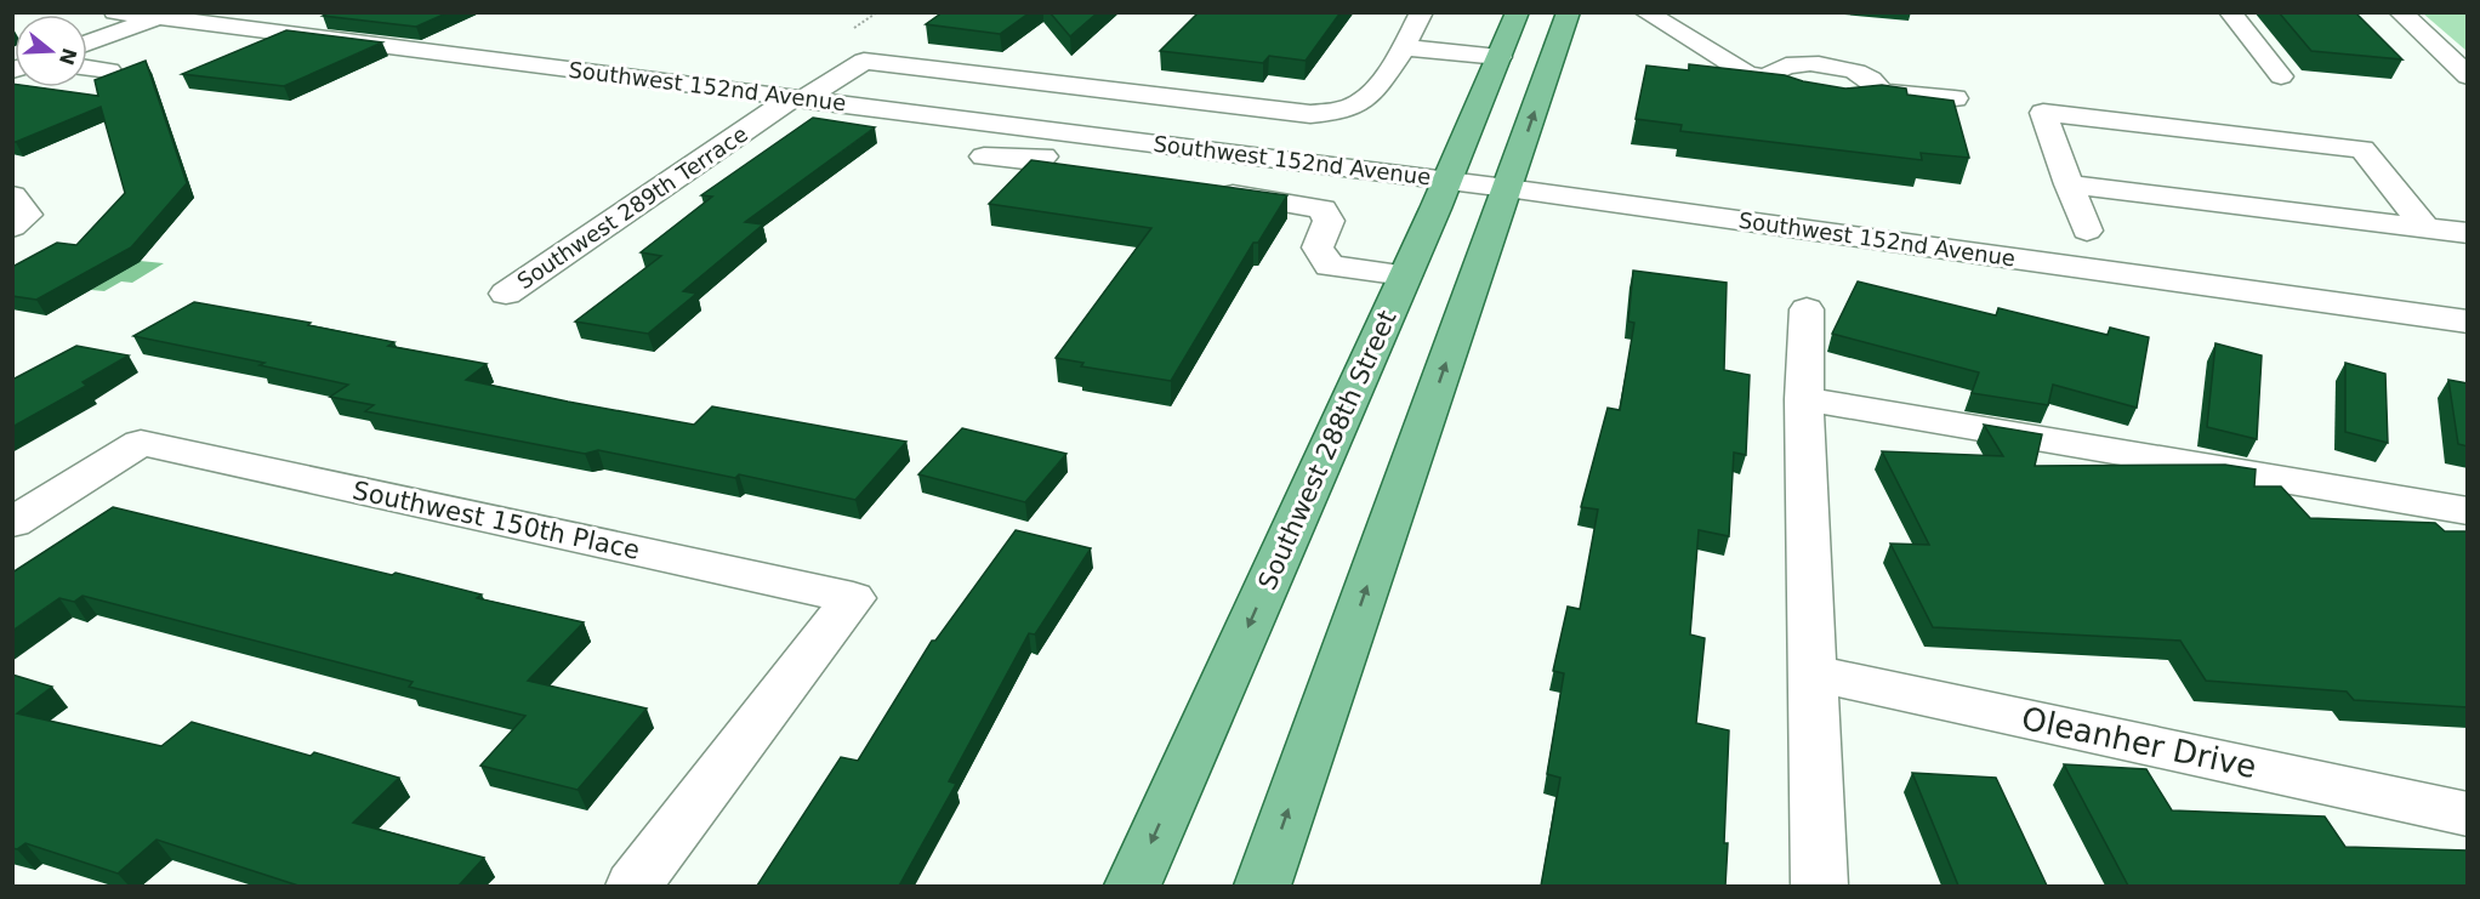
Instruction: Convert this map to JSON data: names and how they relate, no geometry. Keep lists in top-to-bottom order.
{
  "streets": {
    "main road": ["Southwest 288th Street"],
    "street": [
      "Southwest 152nd Avenue",
      "Southwest 289th Terrace",
      "Southwest 150th Place",
      "Oleanher Drive"
    ]
  },
  "crossings": [
    ["Southwest 152nd Avenue", "Southwest 289th Terrace"],
    ["Southwest 152nd Avenue", "Southwest 288th Street"]
  ],
  "north": "right"
}
